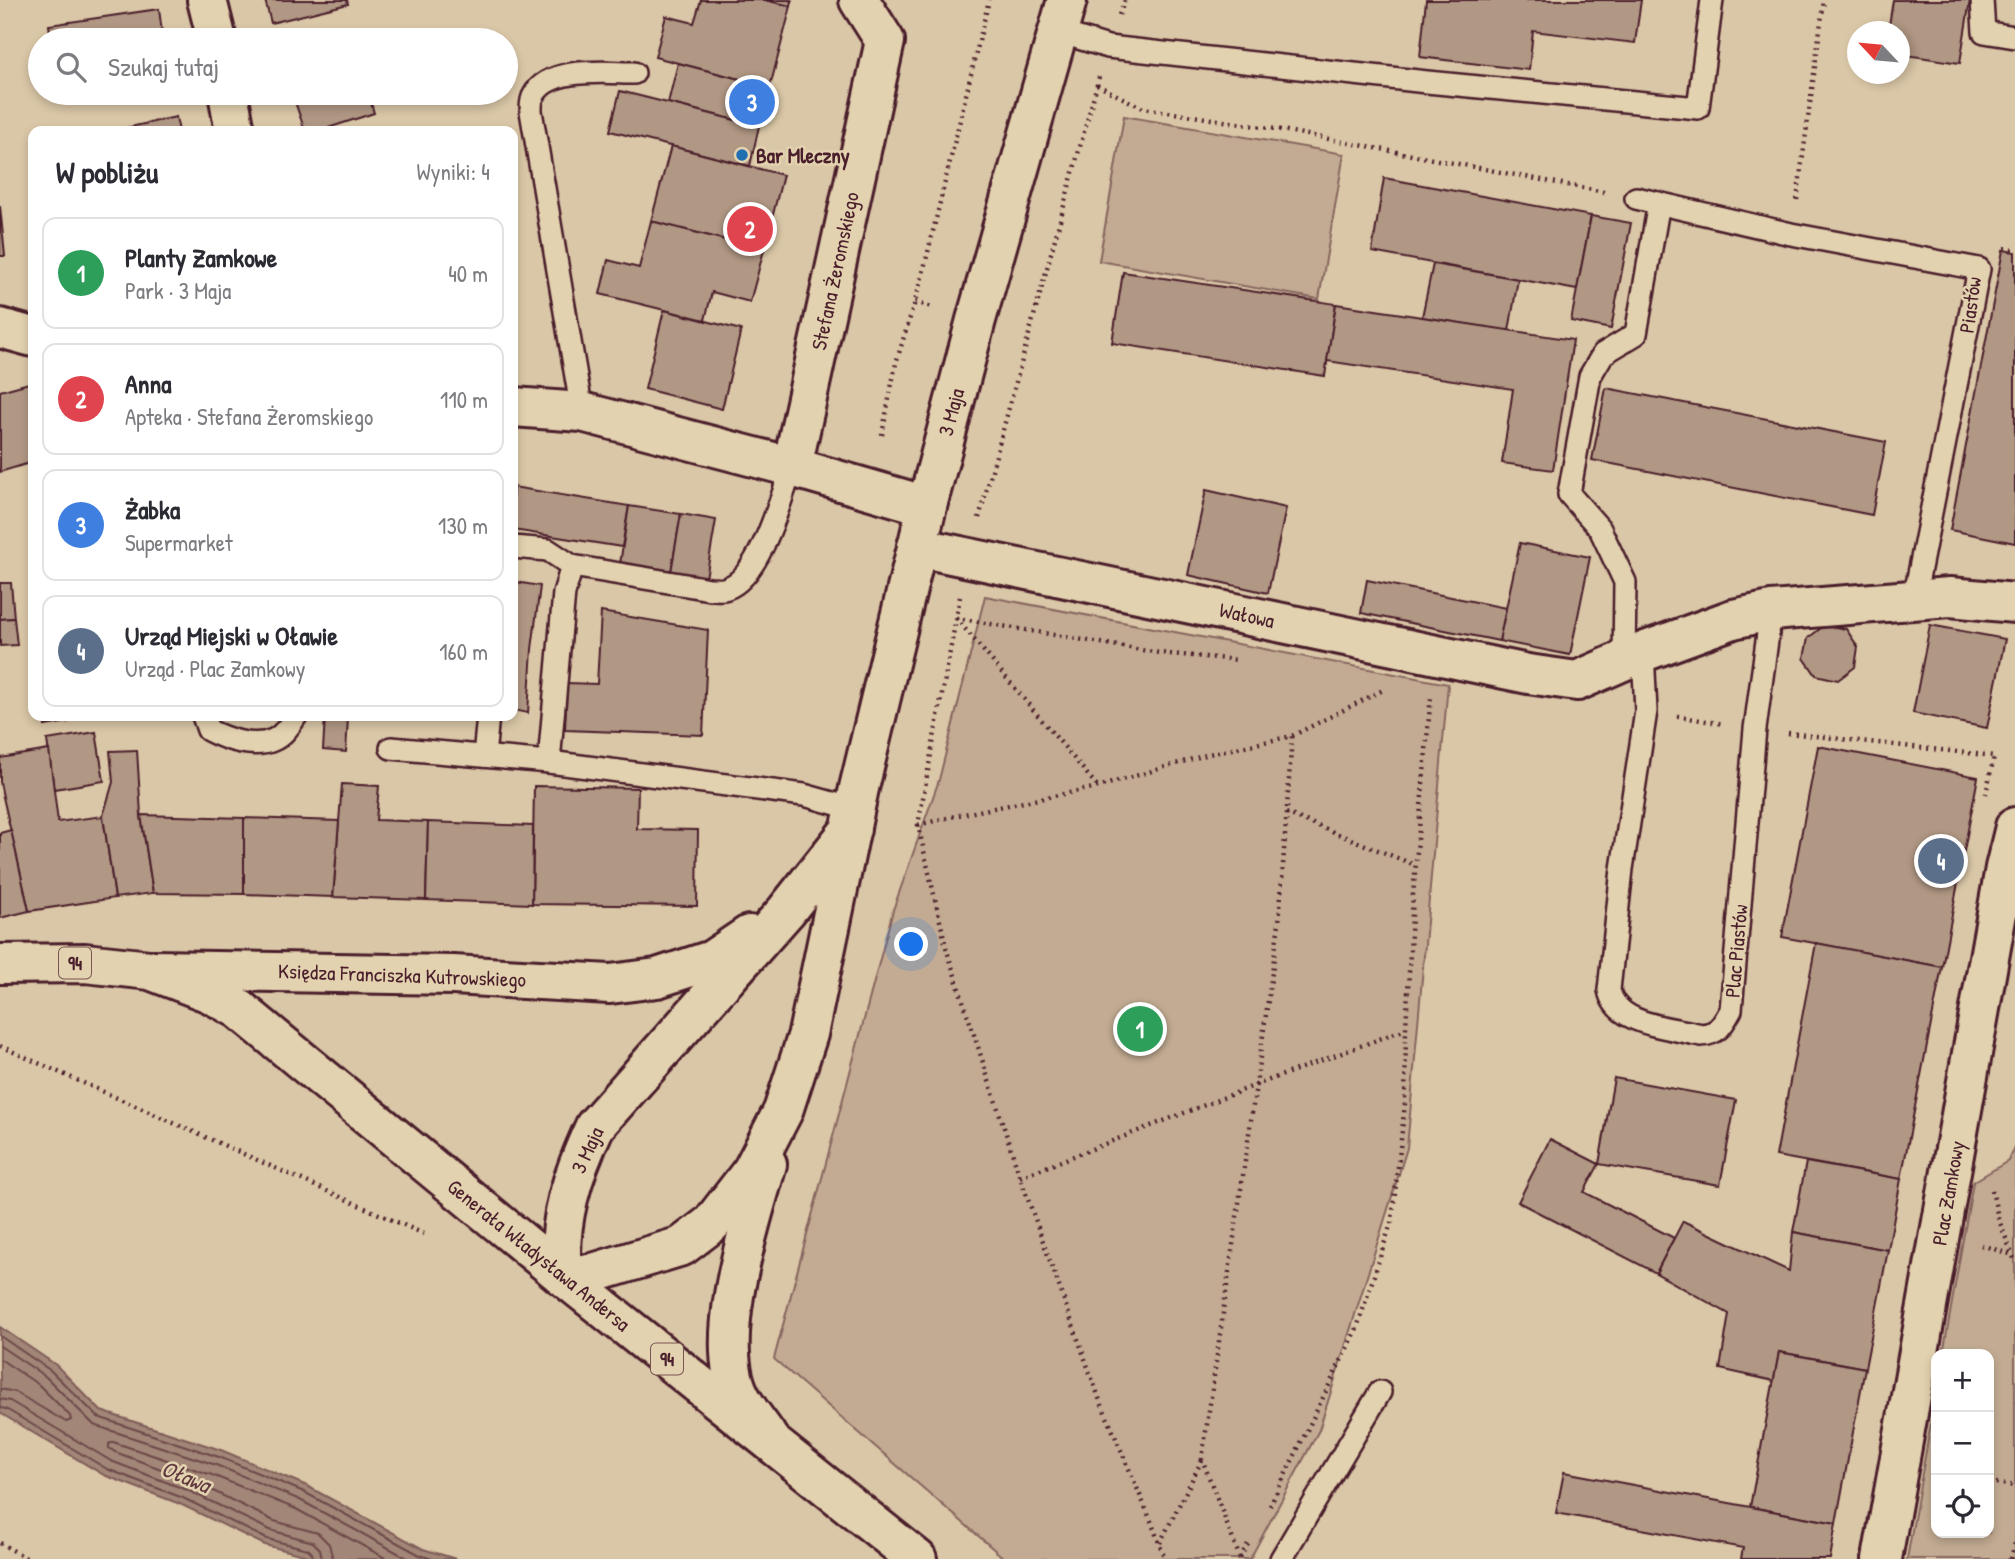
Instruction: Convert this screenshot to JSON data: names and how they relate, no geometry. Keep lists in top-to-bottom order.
{
  "streets": {
    "main road": [
      "Stefana Żeromskiego",
      "3 Maja",
      "Wałowa",
      "94",
      "Księdza Franciszka Kutrowskiego",
      "Plac Zamkowy",
      "Generała Władysława Andersa"
    ],
    "lane": ["Piastów", "Plac Piastów"]
  },
  "crossings": [
    ["3 Maja", "Wałowa"],
    ["3 Maja", "Księdza Franciszka Kutrowskiego"],
    ["3 Maja", "Generała Władysława Andersa"],
    ["Wałowa", "Plac Piastów"],
    ["Księdza Franciszka Kutrowskiego", "Generała Władysława Andersa"]
  ],
  "water": ["Oława"],
  "places": ["Bar Mleczny"],
  "north": "top left",
  "page": {
    "search": "Szukaj tutaj",
    "pins": [
      "3",
      "2",
      "4",
      "1"
    ],
    "heading": ["W pobliżu", "Wyniki: 4"],
    "list": [
      {
        "mark": "1",
        "name": "Planty Zamkowe",
        "note": "Park · 3 Maja",
        "value": "40 m"
      },
      {
        "mark": "2",
        "name": "Anna",
        "note": "Apteka · Stefana Żeromskiego",
        "value": "110 m"
      },
      {
        "mark": "3",
        "name": "Żabka",
        "note": "Supermarket",
        "value": "130 m"
      },
      {
        "mark": "4",
        "name": "Urząd Miejski w Oławie",
        "note": "Urząd · Plac Zamkowy",
        "value": "160 m"
      }
    ],
    "map_buttons": ["+", "−"]
  }
}
